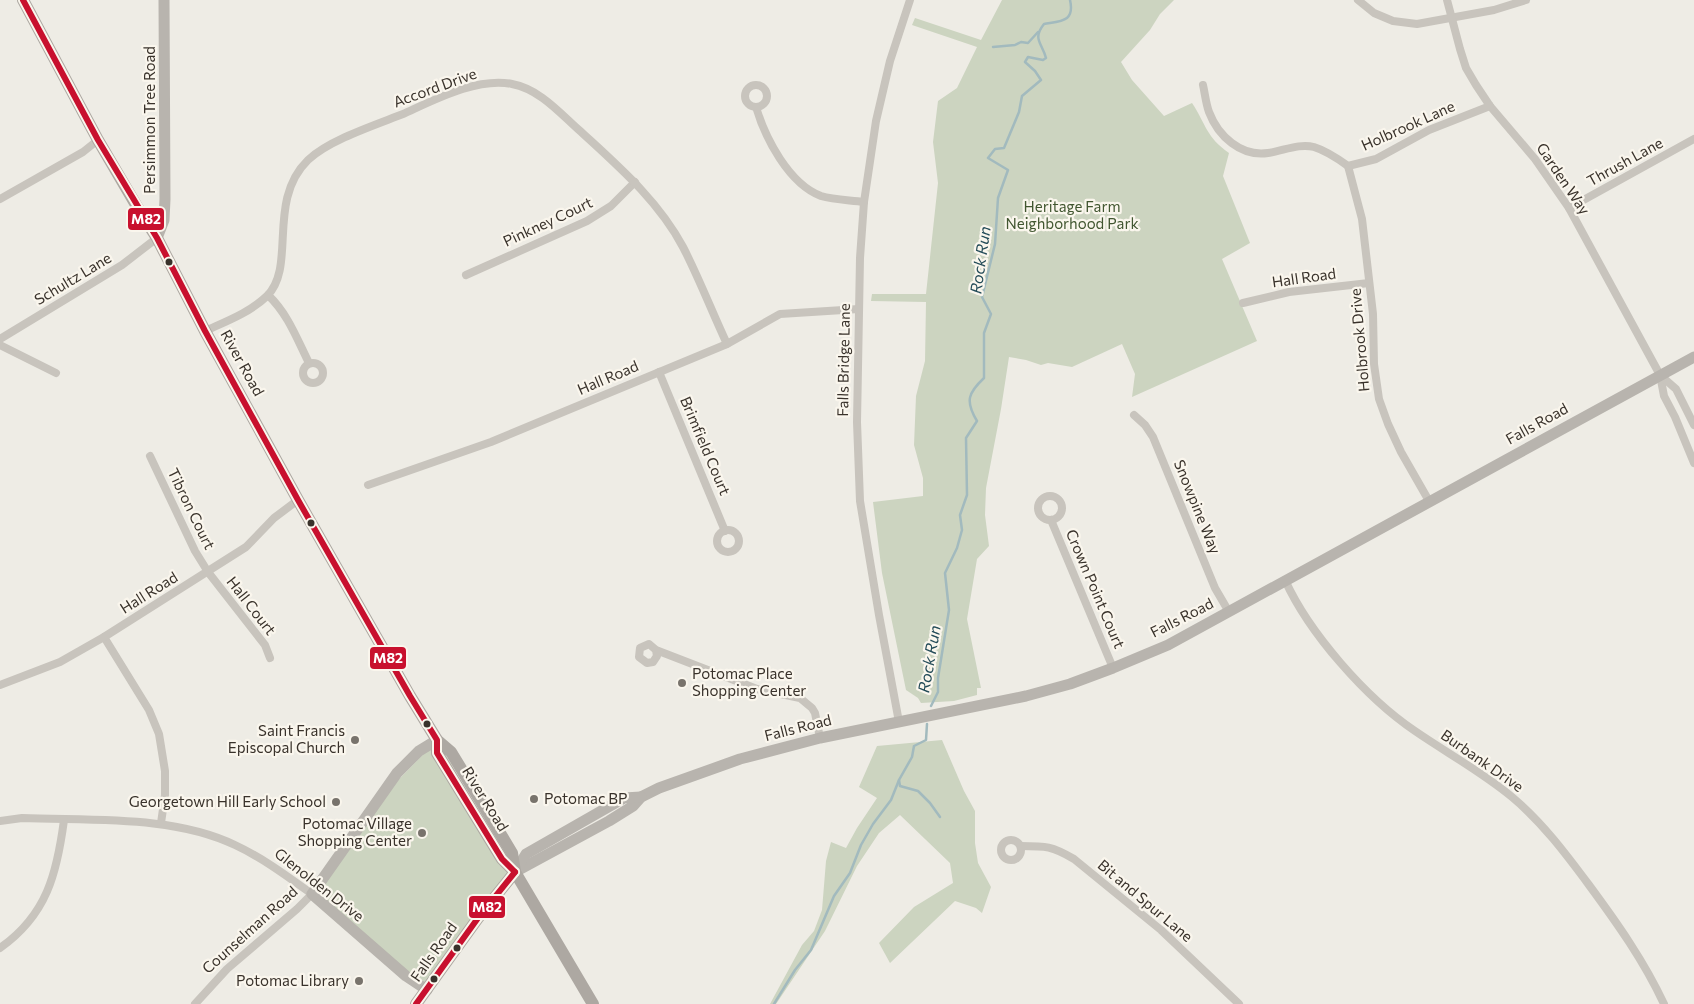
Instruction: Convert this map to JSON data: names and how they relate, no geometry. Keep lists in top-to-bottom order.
{
  "streets": {
    "main road": [
      "Persimmon Tree Road",
      "River Road",
      "Falls Road",
      "Glenolden Drive",
      "Counselman Road"
    ],
    "street": [
      "Accord Drive",
      "Holbrook Lane",
      "Thrush Lane",
      "Garden Way",
      "Pinkney Court",
      "Hall Road",
      "Schultz Lane",
      "Holbrook Drive",
      "Falls Bridge Lane",
      "Brimfield Court",
      "Snowpine Way",
      "Tibron Court",
      "Crown Point Court",
      "Hall Court",
      "Burbank Drive",
      "Bit and Spur Lane"
    ]
  },
  "crossings": [
    ["Accord Drive", "Pinkney Court"],
    ["Accord Drive", "Hall Road"],
    ["Accord Drive", "River Road"],
    ["Persimmon Tree Road", "Schultz Lane"],
    ["Persimmon Tree Road", "River Road"],
    ["Holbrook Lane", "Garden Way"],
    ["Holbrook Lane", "Holbrook Drive"],
    ["Thrush Lane", "Garden Way"],
    ["Garden Way", "Falls Road"],
    ["Hall Road", "Holbrook Drive"],
    ["Hall Road", "Falls Bridge Lane"],
    ["Hall Road", "River Road"],
    ["Hall Road", "Brimfield Court"],
    ["Hall Road", "Tibron Court"],
    ["Hall Road", "Hall Court"],
    ["Schultz Lane", "River Road"],
    ["Holbrook Drive", "Falls Road"],
    ["Falls Bridge Lane", "Falls Road"],
    ["River Road", "Falls Road"],
    ["River Road", "Counselman Road"],
    ["Falls Road", "Snowpine Way"],
    ["Falls Road", "Crown Point Court"],
    ["Falls Road", "Burbank Drive"],
    ["Falls Road", "Glenolden Drive"],
    ["Tibron Court", "Hall Court"],
    ["Glenolden Drive", "Counselman Road"]
  ],
  "water": ["Rock Run"],
  "parks": ["Heritage Farm Neighborhood Park"],
  "places": [
    "Potomac Place Shopping Center",
    "Saint Francis Episcopal Church",
    "Potomac BP",
    "Georgetown Hill Early School",
    "Potomac Village Shopping Center",
    "Potomac Library"
  ],
  "lines": ["transit line M82"]
}
